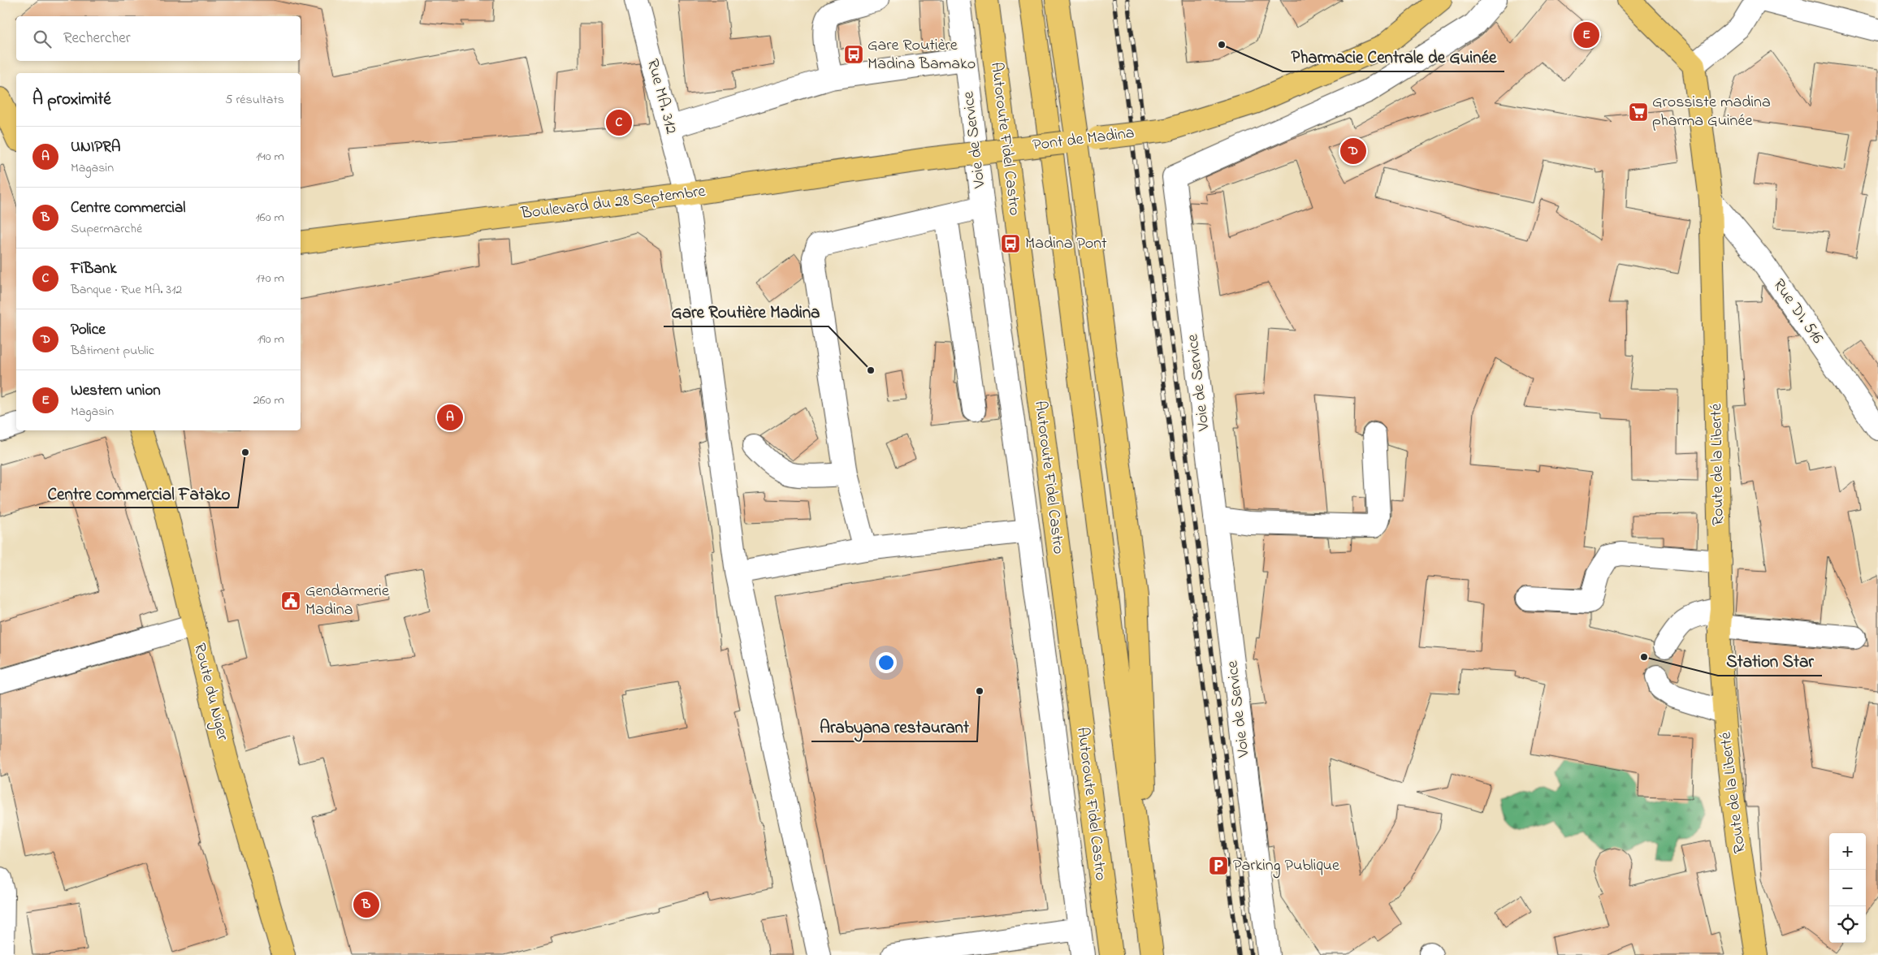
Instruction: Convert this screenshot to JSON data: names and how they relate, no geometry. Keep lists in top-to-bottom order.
{
  "streets": {
    "main road": [
      "Autoroute Fidel Castro",
      "Pont de Madina",
      "Boulevard du 28 Septembre",
      "Route de la Liberté",
      "Route du Niger"
    ],
    "street": ["Rue MA. 312", "Voie de Service", "Rue DI. 516"]
  },
  "crossings": [
    ["Rue MA. 312", "Boulevard du 28 Septembre"],
    ["Pont de Madina", "Boulevard du 28 Septembre"],
    ["Rue DI. 516", "Route de la Liberté"]
  ],
  "places": {
    "other": [
      "Pharmacie Centrale de Guinée",
      "Gare Routière Madina",
      "Centre commercial Fatako",
      "Station Star",
      "Arabyana restaurant"
    ],
    "bus stop": ["Gare Routière Madina Bamako", "Madina Pont"],
    "supermarket": ["Grossiste madina pharma Guinée"],
    "public building": ["Gendarmerie Madina"],
    "parking": ["Parking Publique"]
  },
  "page": {
    "search": "Rechercher",
    "pins": [
      "E",
      "C",
      "D",
      "A",
      "B"
    ],
    "heading": ["À proximité", "5 résultats"],
    "list": [
      {
        "mark": "A",
        "name": "UNIPRA",
        "note": "Magasin",
        "value": "140 m"
      },
      {
        "mark": "B",
        "name": "Centre commercial",
        "note": "Supermarché",
        "value": "160 m"
      },
      {
        "mark": "C",
        "name": "FiBank",
        "note": "Banque · Rue MA. 312",
        "value": "170 m"
      },
      {
        "mark": "D",
        "name": "Police",
        "note": "Bâtiment public",
        "value": "190 m"
      },
      {
        "mark": "E",
        "name": "Western union",
        "note": "Magasin",
        "value": "260 m"
      }
    ],
    "map_buttons": ["+", "−"]
  }
}
